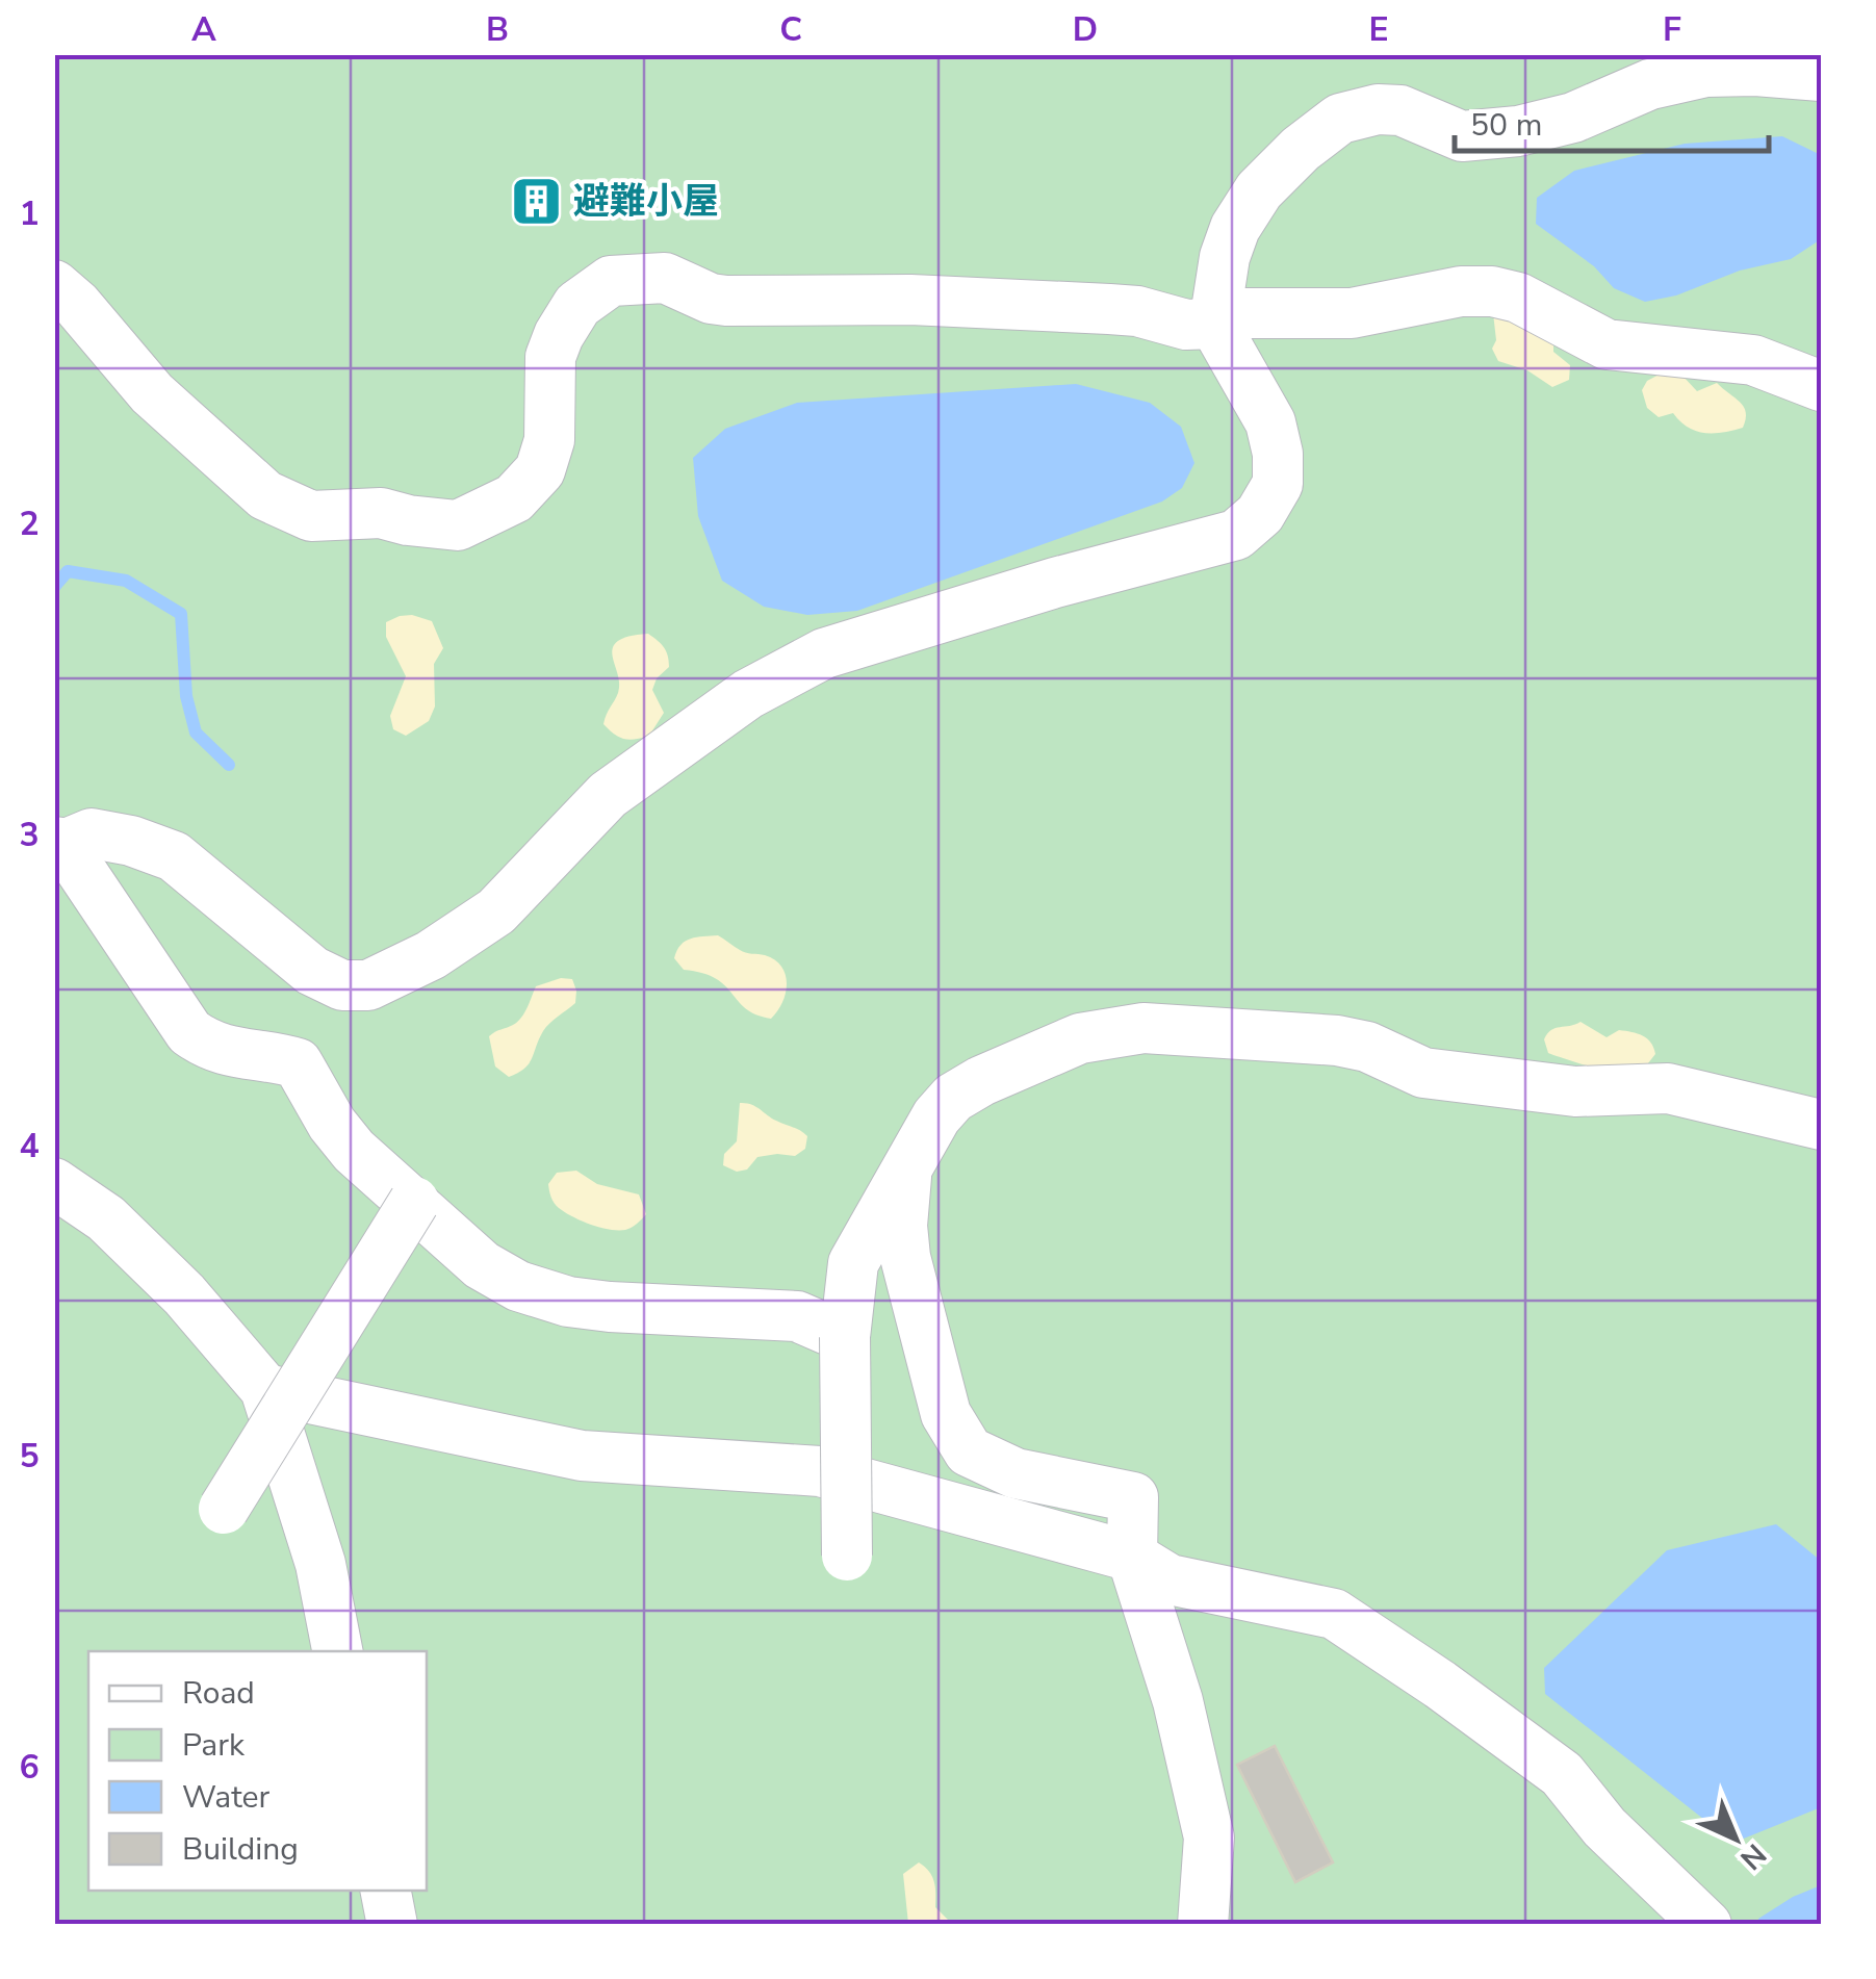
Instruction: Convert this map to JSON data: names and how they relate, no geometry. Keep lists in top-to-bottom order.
{
  "places": {
    "building": ["避難小屋"]
  },
  "legend": [
    "Road",
    "Park",
    "Water",
    "Building"
  ],
  "scale_bar": "50 m",
  "north": "bottom right",
  "grid": {
    "columns": [
      "A",
      "B",
      "C",
      "D",
      "E",
      "F"
    ],
    "rows": [
      "1",
      "2",
      "3",
      "4",
      "5",
      "6"
    ]
  }
}
